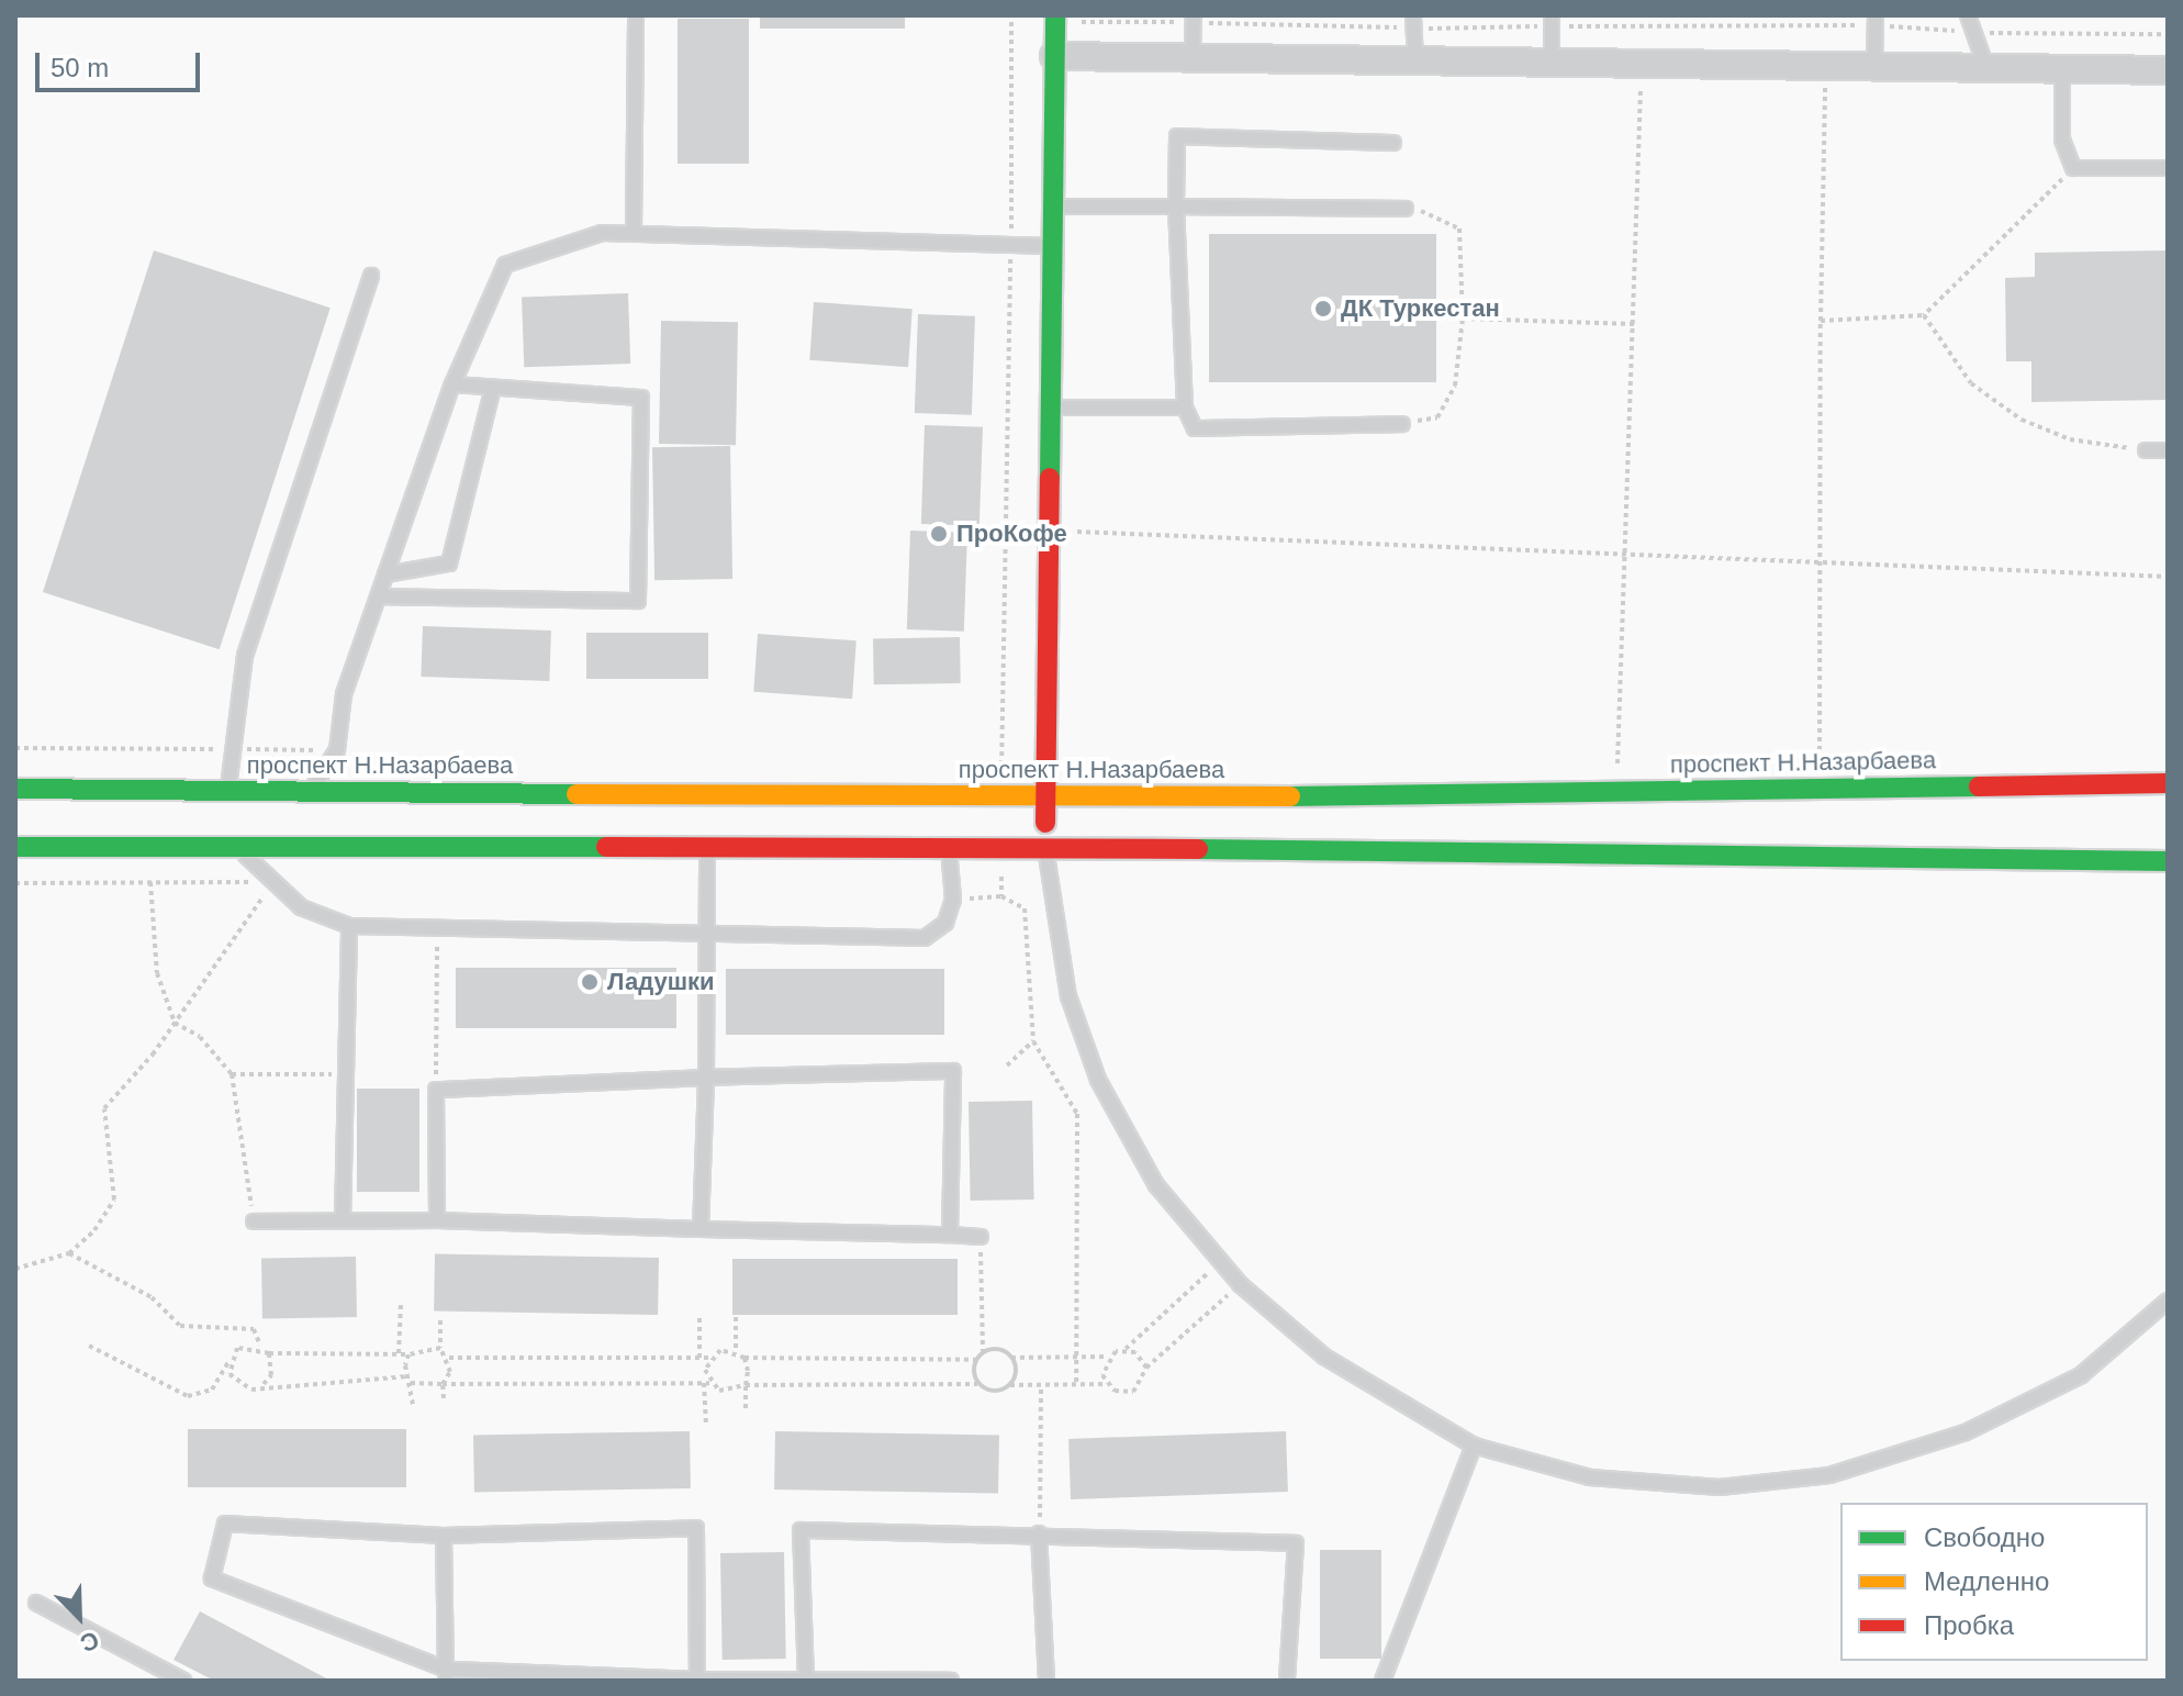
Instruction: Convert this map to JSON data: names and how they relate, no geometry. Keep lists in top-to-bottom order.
{
  "streets": {
    "main road": ["проспект Н.Назарбаева"]
  },
  "places": ["ДК Туркестан", "ПроКофе", "Ладушки"],
  "legend": ["Свободно", "Медленно", "Пробка"],
  "scale_bar": "50 m",
  "north": "bottom right"
}
